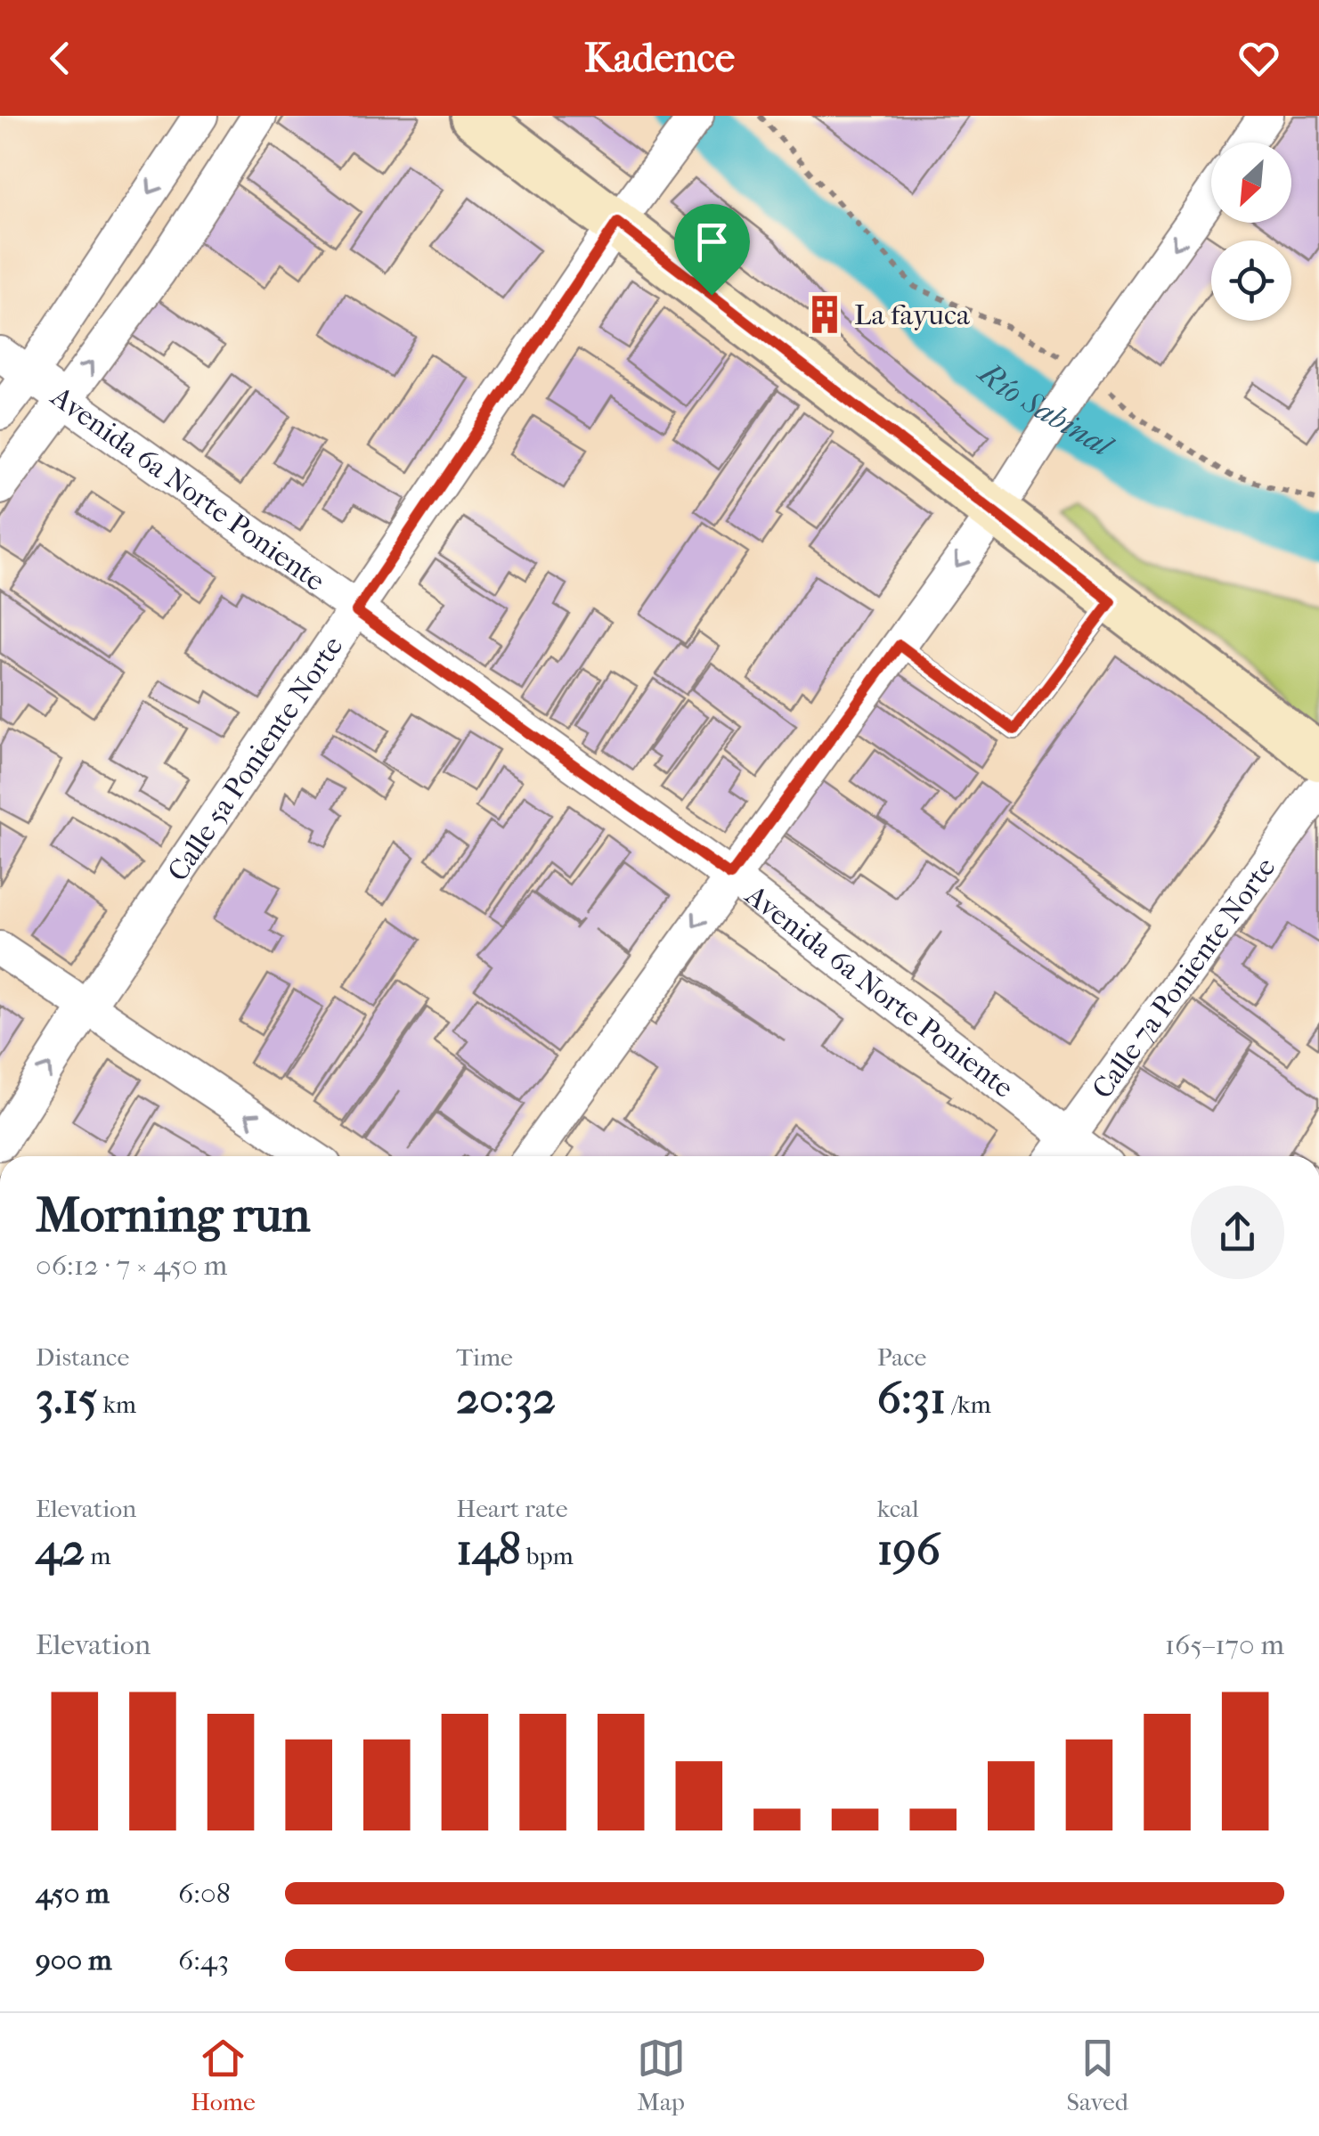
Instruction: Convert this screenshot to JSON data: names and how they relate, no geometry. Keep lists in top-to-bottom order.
{
  "streets": {
    "street": ["Avenida 6a Norte Poniente", "Calle 5a Poniente Norte", "Calle 7a Poniente Norte"]
  },
  "crossings": [
    ["Avenida 6a Norte Poniente", "Calle 5a Poniente Norte"],
    ["Avenida 6a Norte Poniente", "Calle 7a Poniente Norte"]
  ],
  "water": ["Río Sabinal"],
  "places": {
    "building": ["La fayuca"]
  },
  "north": "bottom left",
  "page": {
    "header": "Kadence",
    "heading": ["Morning run", "06:12 · 7 × 450 m"],
    "stats": [
      ["Distance", "3.15 km"],
      ["Time", "20:32"],
      ["Pace", "6:31 /km"],
      ["Elevation", "42 m"],
      ["Heart rate", "148 bpm"],
      ["kcal", "196"]
    ],
    "chart": ["Elevation", "165–170 m"],
    "list": [
      {
        "name": "450 m",
        "note": "6:08"
      },
      {
        "name": "900 m",
        "note": "6:43"
      }
    ],
    "tabs": ["Home", "Map", "Saved"]
  }
}
